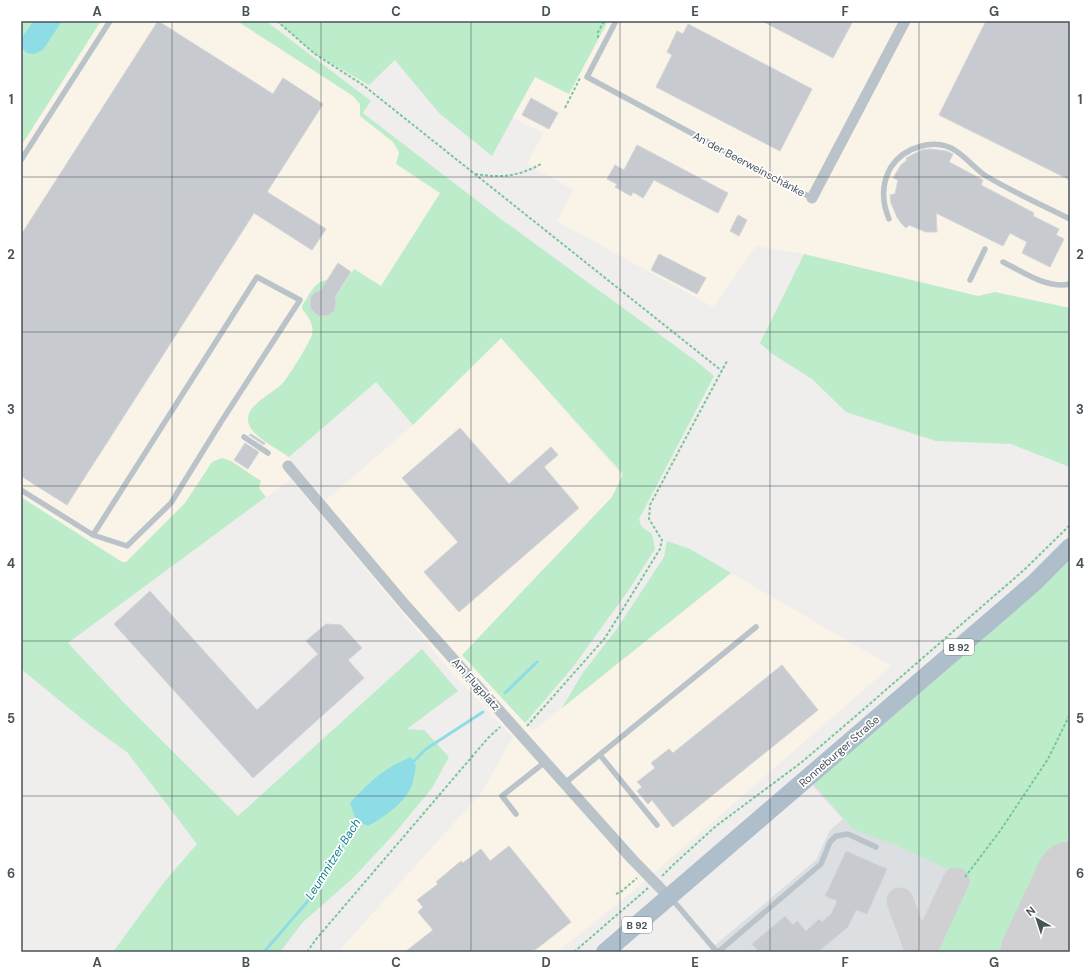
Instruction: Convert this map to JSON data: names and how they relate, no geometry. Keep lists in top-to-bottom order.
{
  "streets": {
    "main road": ["B 92", "Ronneburger Straße"],
    "street": ["An der Beerweinschänke", "Am Flugplatz"]
  },
  "crossings": [
    ["Am Flugplatz", "Ronneburger Straße"]
  ],
  "water": ["Leumnitzer Bach"],
  "north": "top left",
  "grid": {
    "columns": [
      "A",
      "B",
      "C",
      "D",
      "E",
      "F",
      "G"
    ],
    "rows": [
      "1",
      "2",
      "3",
      "4",
      "5",
      "6"
    ]
  }
}
